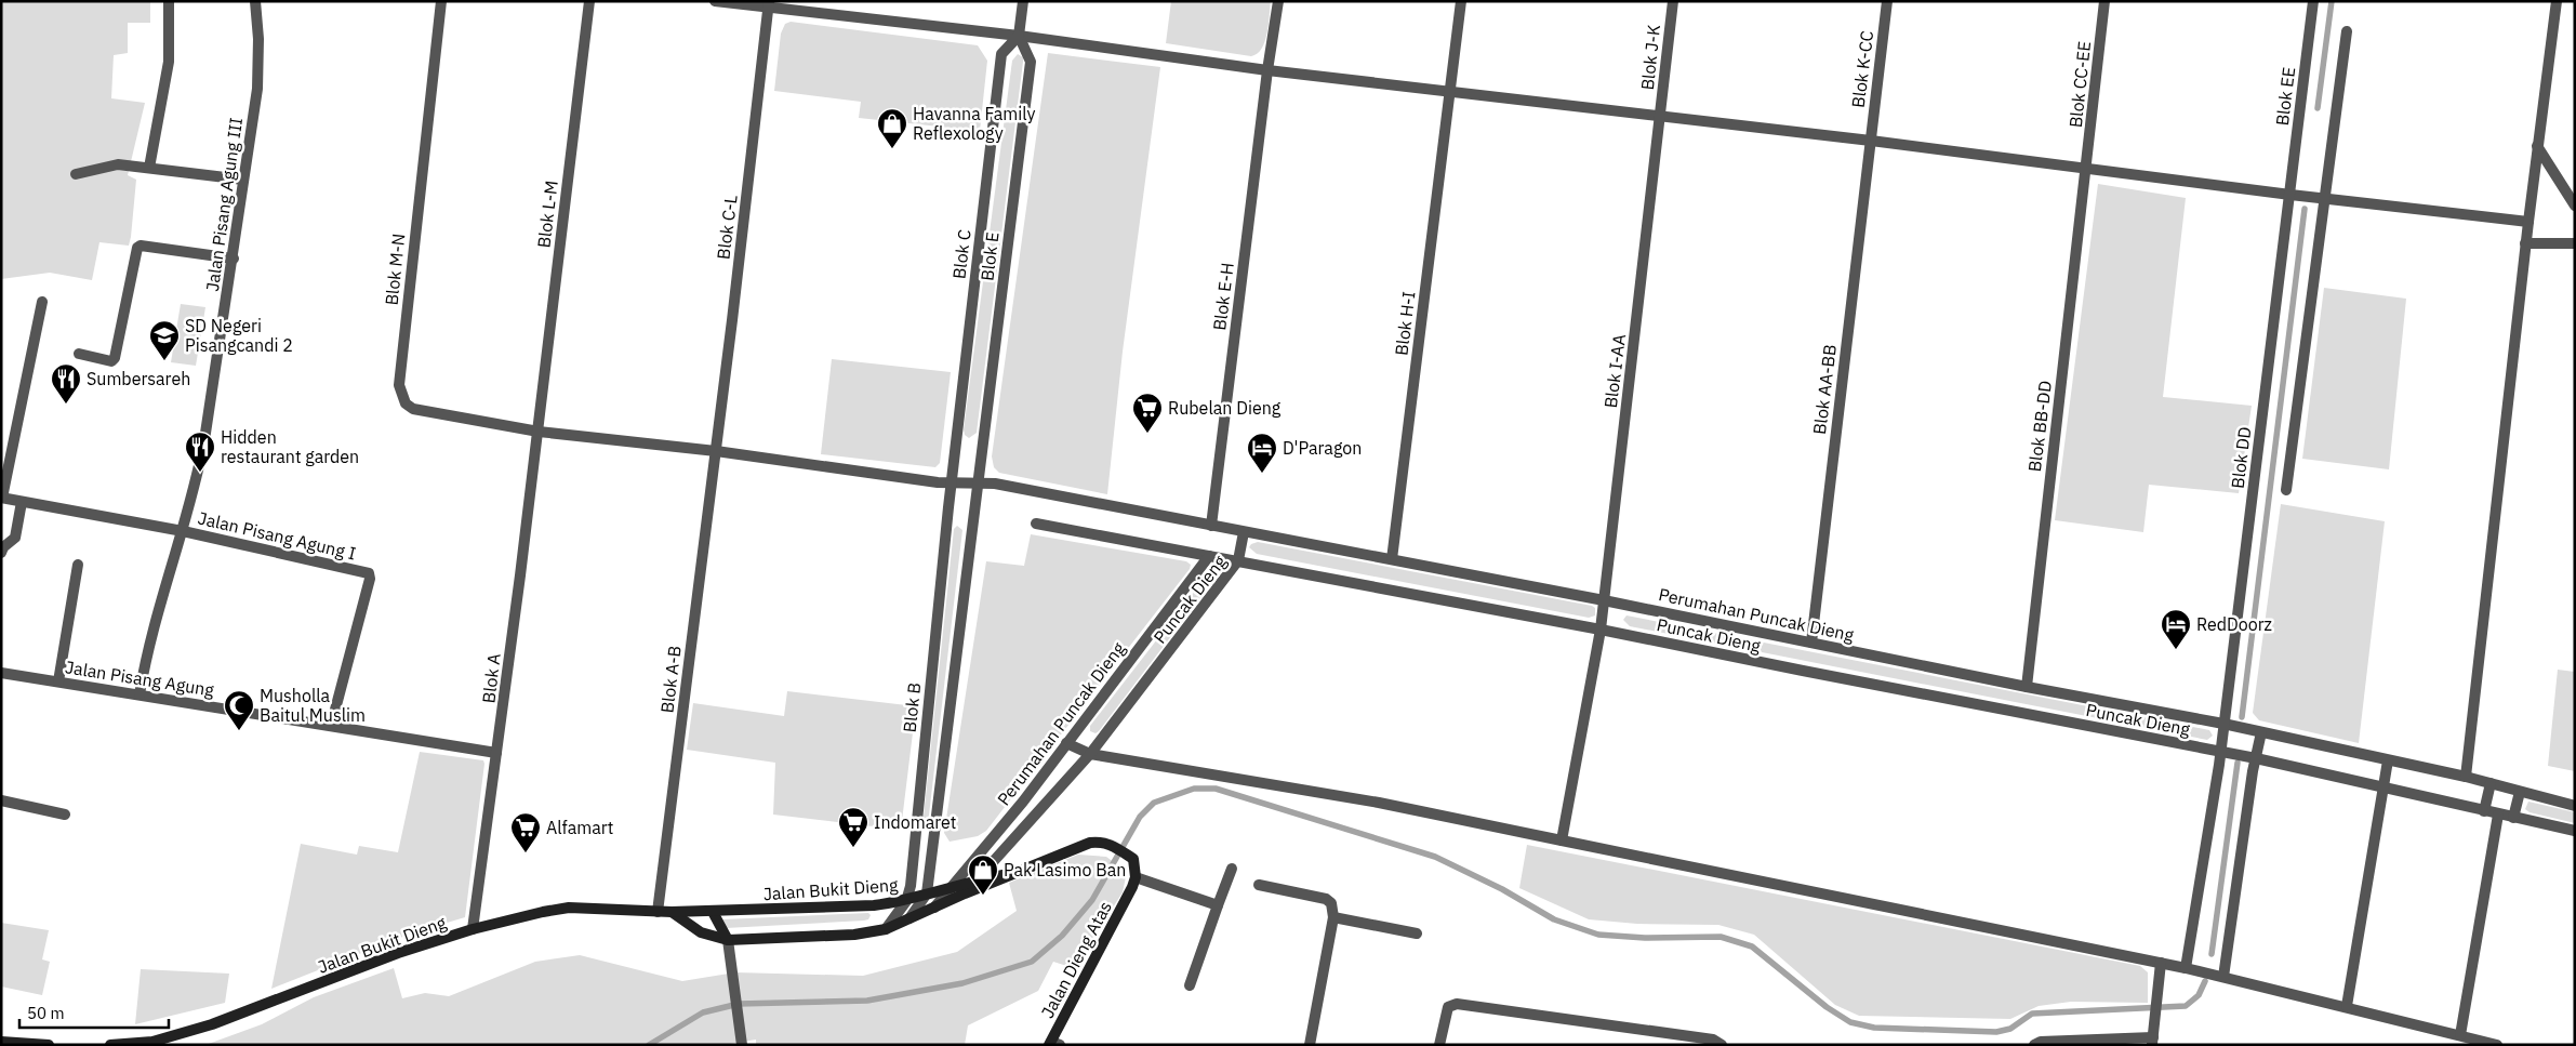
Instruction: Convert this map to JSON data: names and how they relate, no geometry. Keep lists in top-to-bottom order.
{
  "streets": {
    "street": [
      "Blok J-K",
      "Blok K-CC",
      "Blok CC-EE",
      "Blok EE",
      "Jalan Pisang Agung III",
      "Blok L-M",
      "Blok C-L",
      "Blok C",
      "Blok E",
      "Blok M-N",
      "Blok E-H",
      "Blok H-I",
      "Blok I-AA",
      "Blok AA-BB",
      "Blok BB-DD",
      "Blok DD",
      "Jalan Pisang Agung I",
      "Puncak Dieng",
      "Perumahan Puncak Dieng",
      "Jalan Pisang Agung",
      "Blok A",
      "Blok A-B",
      "Blok B",
      "Jalan Bukit Dieng",
      "Jalan Dieng Atas"
    ]
  },
  "crossings": [
    ["Blok J-K", "Blok I-AA"],
    ["Blok K-CC", "Blok AA-BB"],
    ["Blok CC-EE", "Blok BB-DD"],
    ["Blok EE", "Blok DD"],
    ["Jalan Pisang Agung III", "Jalan Pisang Agung I"],
    ["Jalan Pisang Agung III", "Jalan Pisang Agung"],
    ["Blok L-M", "Blok M-N"],
    ["Blok L-M", "Perumahan Puncak Dieng"],
    ["Blok L-M", "Blok A"],
    ["Blok C-L", "Perumahan Puncak Dieng"],
    ["Blok C-L", "Blok A-B"],
    ["Blok C", "Blok E"],
    ["Blok C", "Perumahan Puncak Dieng"],
    ["Blok C", "Blok B"],
    ["Blok E", "Perumahan Puncak Dieng"],
    ["Blok E", "Jalan Bukit Dieng"],
    ["Blok M-N", "Perumahan Puncak Dieng"],
    ["Blok M-N", "Blok A"],
    ["Blok E-H", "Perumahan Puncak Dieng"],
    ["Blok H-I", "Perumahan Puncak Dieng"],
    ["Blok I-AA", "Puncak Dieng"],
    ["Blok I-AA", "Perumahan Puncak Dieng"],
    ["Blok AA-BB", "Perumahan Puncak Dieng"],
    ["Blok BB-DD", "Perumahan Puncak Dieng"],
    ["Blok DD", "Puncak Dieng"],
    ["Blok DD", "Perumahan Puncak Dieng"],
    ["Jalan Pisang Agung I", "Jalan Pisang Agung"],
    ["Puncak Dieng", "Jalan Bukit Dieng"],
    ["Perumahan Puncak Dieng", "Blok A"],
    ["Perumahan Puncak Dieng", "Blok A-B"],
    ["Perumahan Puncak Dieng", "Blok B"],
    ["Perumahan Puncak Dieng", "Jalan Bukit Dieng"],
    ["Jalan Pisang Agung", "Blok A"],
    ["Blok A", "Jalan Bukit Dieng"],
    ["Blok A-B", "Jalan Bukit Dieng"],
    ["Blok B", "Jalan Bukit Dieng"]
  ],
  "places": {
    "shop": ["Havanna Family Reflexology", "Pak Lasimo Ban"],
    "school or university": ["SD Negeri Pisangcandi 2"],
    "restaurant": ["Sumbersareh", "Hidden restaurant garden"],
    "supermarket": ["Rubelan Dieng", "Indomaret", "Alfamart"],
    "hotel": ["D'Paragon", "RedDoorz"],
    "mosque": ["Musholla Baitul Muslim"]
  },
  "scale_bar": "50 m"
}
